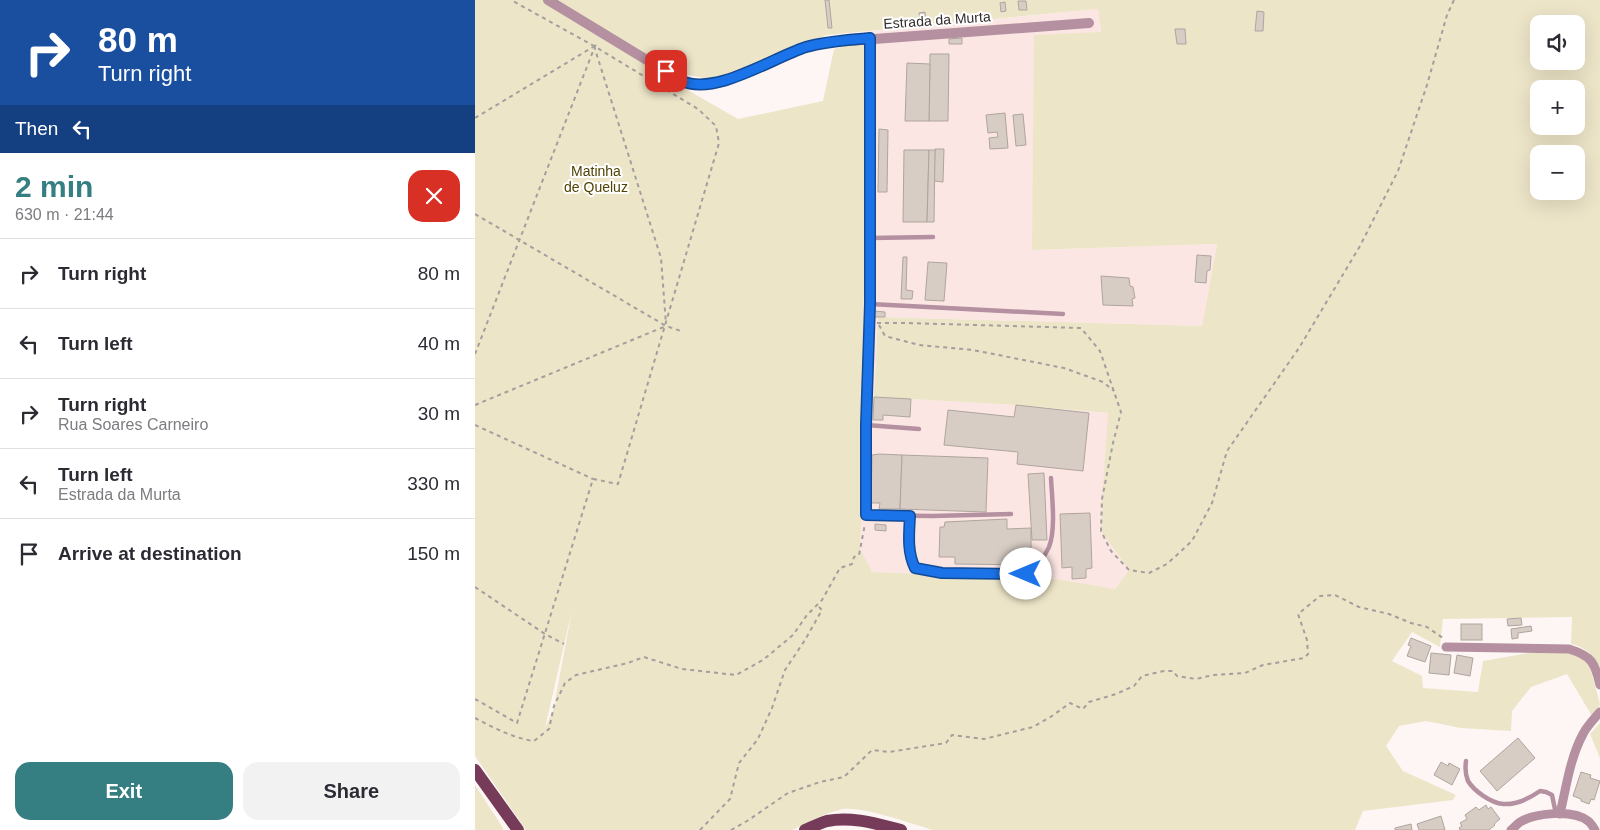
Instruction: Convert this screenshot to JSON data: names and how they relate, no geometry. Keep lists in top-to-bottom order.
{
  "streets": {
    "street": ["Estrada da Murta"]
  },
  "parks": ["Matinha de Queluz"],
  "page": {
    "turn": ["80 m", "Turn right"],
    "map_buttons": ["+", "−"],
    "then": "Then",
    "heading": ["2 min", "630 m · 21:44"],
    "list": [
      {
        "name": "Turn right",
        "value": "80 m"
      },
      {
        "name": "Turn left",
        "value": "40 m"
      },
      {
        "name": "Turn right",
        "note": "Rua Soares Carneiro",
        "value": "30 m"
      },
      {
        "name": "Turn left",
        "note": "Estrada da Murta",
        "value": "330 m"
      },
      {
        "name": "Arrive at destination",
        "value": "150 m"
      }
    ],
    "buttons": ["Exit", "Share"]
  }
}
